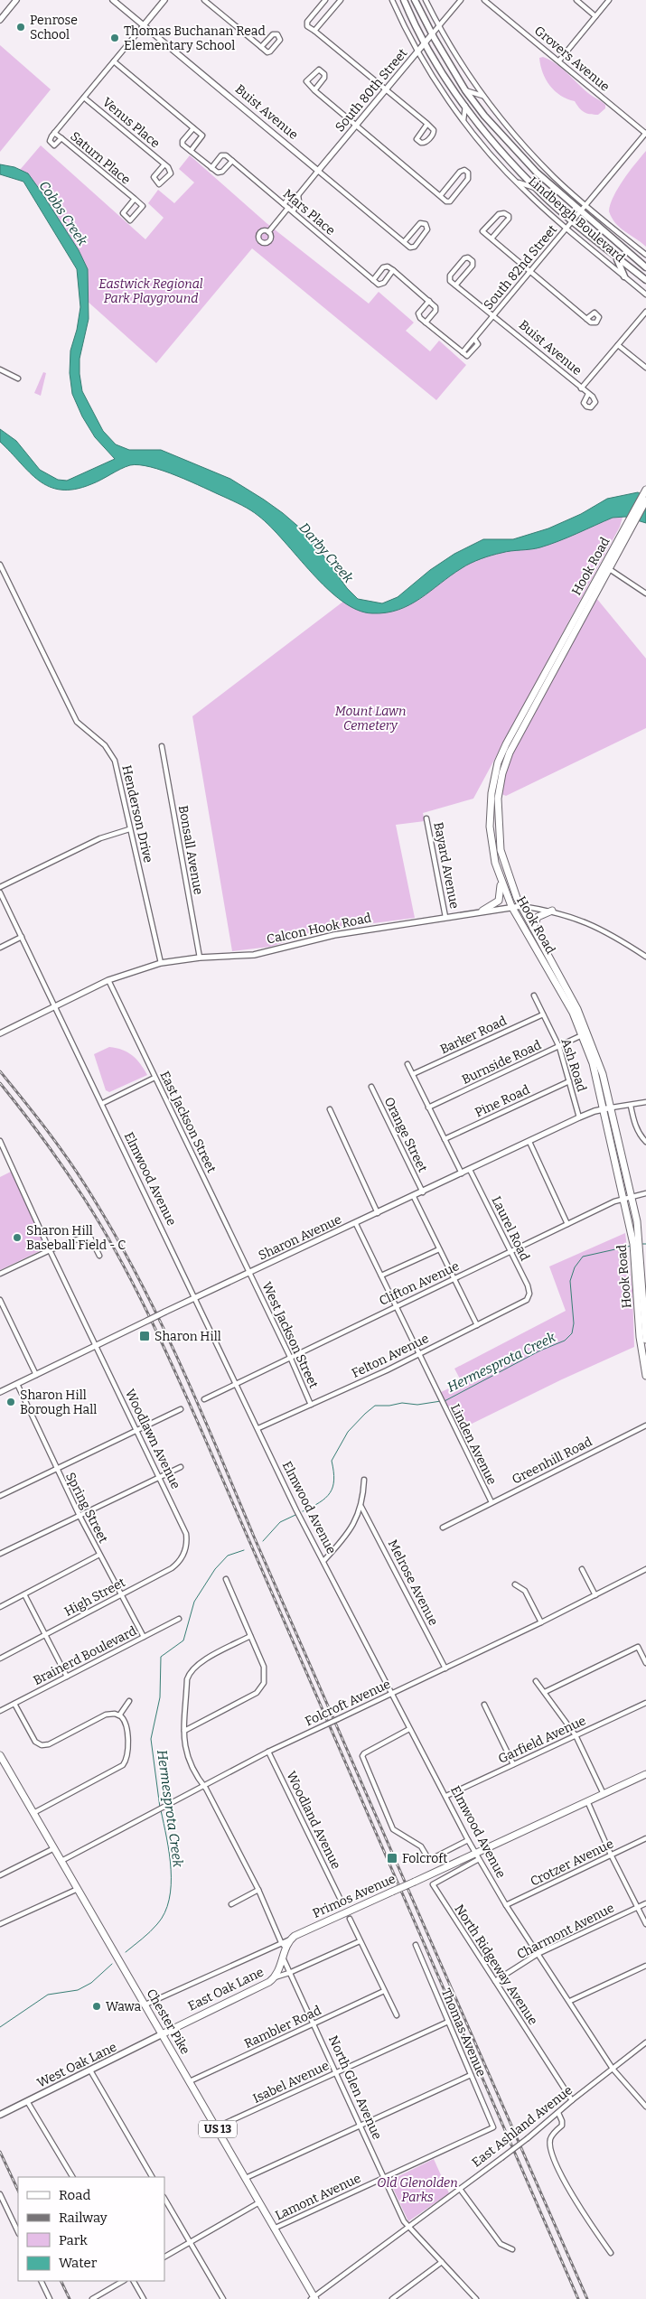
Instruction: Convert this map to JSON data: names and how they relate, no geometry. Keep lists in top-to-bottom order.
{
  "streets": {
    "main road": [
      "Lindbergh Boulevard",
      "Hook Road",
      "Primos Avenue",
      "East Oak Lane",
      "Chester Pike",
      "West Oak Lane",
      "US 13"
    ],
    "street": [
      "Grovers Avenue",
      "South 80th Street",
      "Buist Avenue",
      "Venus Place",
      "Saturn Place",
      "Mars Place",
      "South 82nd Street",
      "Henderson Drive",
      "Bonsall Avenue",
      "Bayard Avenue",
      "Calcon Hook Road",
      "Barker Road",
      "Burnside Road",
      "Ash Road",
      "Pine Road",
      "East Jackson Street",
      "Orange Street",
      "Elmwood Avenue",
      "Laurel Road",
      "Sharon Avenue",
      "Clifton Avenue",
      "West Jackson Street",
      "Felton Avenue",
      "Woodlawn Avenue",
      "Linden Avenue",
      "Greenhill Road",
      "Spring Street",
      "Melrose Avenue",
      "High Street",
      "Brainerd Boulevard",
      "Folcroft Avenue",
      "Garfield Avenue",
      "Woodland Avenue",
      "Crotzer Avenue",
      "Charmont Avenue",
      "North Ridgeway Avenue",
      "Rambler Road",
      "Thomas Avenue",
      "Isabel Avenue",
      "North Glen Avenue",
      "East Ashland Avenue",
      "Lamont Avenue"
    ]
  },
  "crossings": [
    ["Grovers Avenue", "South 82nd Street"],
    ["South 80th Street", "Buist Avenue"],
    ["South 80th Street", "Mars Place"],
    ["South 80th Street", "Lindbergh Boulevard"],
    ["Buist Avenue", "South 82nd Street"],
    ["Lindbergh Boulevard", "South 82nd Street"],
    ["Hook Road", "Calcon Hook Road"],
    ["Hook Road", "Burnside Road"],
    ["Hook Road", "Sharon Avenue"],
    ["Hook Road", "Clifton Avenue"],
    ["Henderson Drive", "Calcon Hook Road"],
    ["Bonsall Avenue", "Calcon Hook Road"],
    ["Bayard Avenue", "Calcon Hook Road"],
    ["Calcon Hook Road", "East Jackson Street"],
    ["Calcon Hook Road", "Elmwood Avenue"],
    ["Barker Road", "Ash Road"],
    ["Burnside Road", "Ash Road"],
    ["Ash Road", "Pine Road"],
    ["Ash Road", "Sharon Avenue"],
    ["East Jackson Street", "Sharon Avenue"],
    ["East Jackson Street", "West Jackson Street"],
    ["Orange Street", "Sharon Avenue"],
    ["Elmwood Avenue", "Sharon Avenue"],
    ["Elmwood Avenue", "Clifton Avenue"],
    ["Elmwood Avenue", "Felton Avenue"],
    ["Elmwood Avenue", "Folcroft Avenue"],
    ["Elmwood Avenue", "Garfield Avenue"],
    ["Elmwood Avenue", "Crotzer Avenue"],
    ["Elmwood Avenue", "Primos Avenue"],
    ["Elmwood Avenue", "Charmont Avenue"],
    ["Elmwood Avenue", "North Ridgeway Avenue"],
    ["Elmwood Avenue", "East Ashland Avenue"],
    ["Laurel Road", "Sharon Avenue"],
    ["Laurel Road", "Clifton Avenue"],
    ["Laurel Road", "Felton Avenue"],
    ["Sharon Avenue", "West Jackson Street"],
    ["Sharon Avenue", "Woodlawn Avenue"],
    ["Sharon Avenue", "Linden Avenue"],
    ["Sharon Avenue", "Spring Street"],
    ["Clifton Avenue", "West Jackson Street"],
    ["Clifton Avenue", "Linden Avenue"],
    ["West Jackson Street", "Felton Avenue"],
    ["Felton Avenue", "Linden Avenue"],
    ["Woodlawn Avenue", "High Street"],
    ["Linden Avenue", "Greenhill Road"],
    ["Spring Street", "High Street"],
    ["Spring Street", "Brainerd Boulevard"],
    ["Melrose Avenue", "Folcroft Avenue"],
    ["Folcroft Avenue", "Woodland Avenue"],
    ["Folcroft Avenue", "Chester Pike"],
    ["Primos Avenue", "North Ridgeway Avenue"],
    ["Primos Avenue", "East Oak Lane"],
    ["Primos Avenue", "Chester Pike"],
    ["Charmont Avenue", "North Ridgeway Avenue"],
    ["North Ridgeway Avenue", "East Ashland Avenue"],
    ["East Oak Lane", "Chester Pike"],
    ["East Oak Lane", "West Oak Lane"],
    ["East Oak Lane", "North Glen Avenue"],
    ["Chester Pike", "Rambler Road"],
    ["Chester Pike", "West Oak Lane"],
    ["Chester Pike", "Isabel Avenue"],
    ["Chester Pike", "East Ashland Avenue"],
    ["Chester Pike", "Lamont Avenue"],
    ["Rambler Road", "North Glen Avenue"],
    ["Thomas Avenue", "Isabel Avenue"],
    ["Thomas Avenue", "Lamont Avenue"],
    ["Isabel Avenue", "North Glen Avenue"],
    ["North Glen Avenue", "East Ashland Avenue"],
    ["North Glen Avenue", "Lamont Avenue"]
  ],
  "water": ["Cobbs Creek", "Darby Creek", "Hermesprota Creek"],
  "parks": ["Eastwick Regional Park Playground", "Mount Lawn Cemetery", "Old Glenolden Parks"],
  "places": {
    "other": [
      "Penrose School",
      "Thomas Buchanan Read Elementary School",
      "Sharon Hill Baseball Field - C",
      "Sharon Hill Borough Hall",
      "Wawa"
    ],
    "transit": ["Sharon Hill", "Folcroft"]
  },
  "legend": [
    "Road",
    "Railway",
    "Park",
    "Water"
  ]
}
